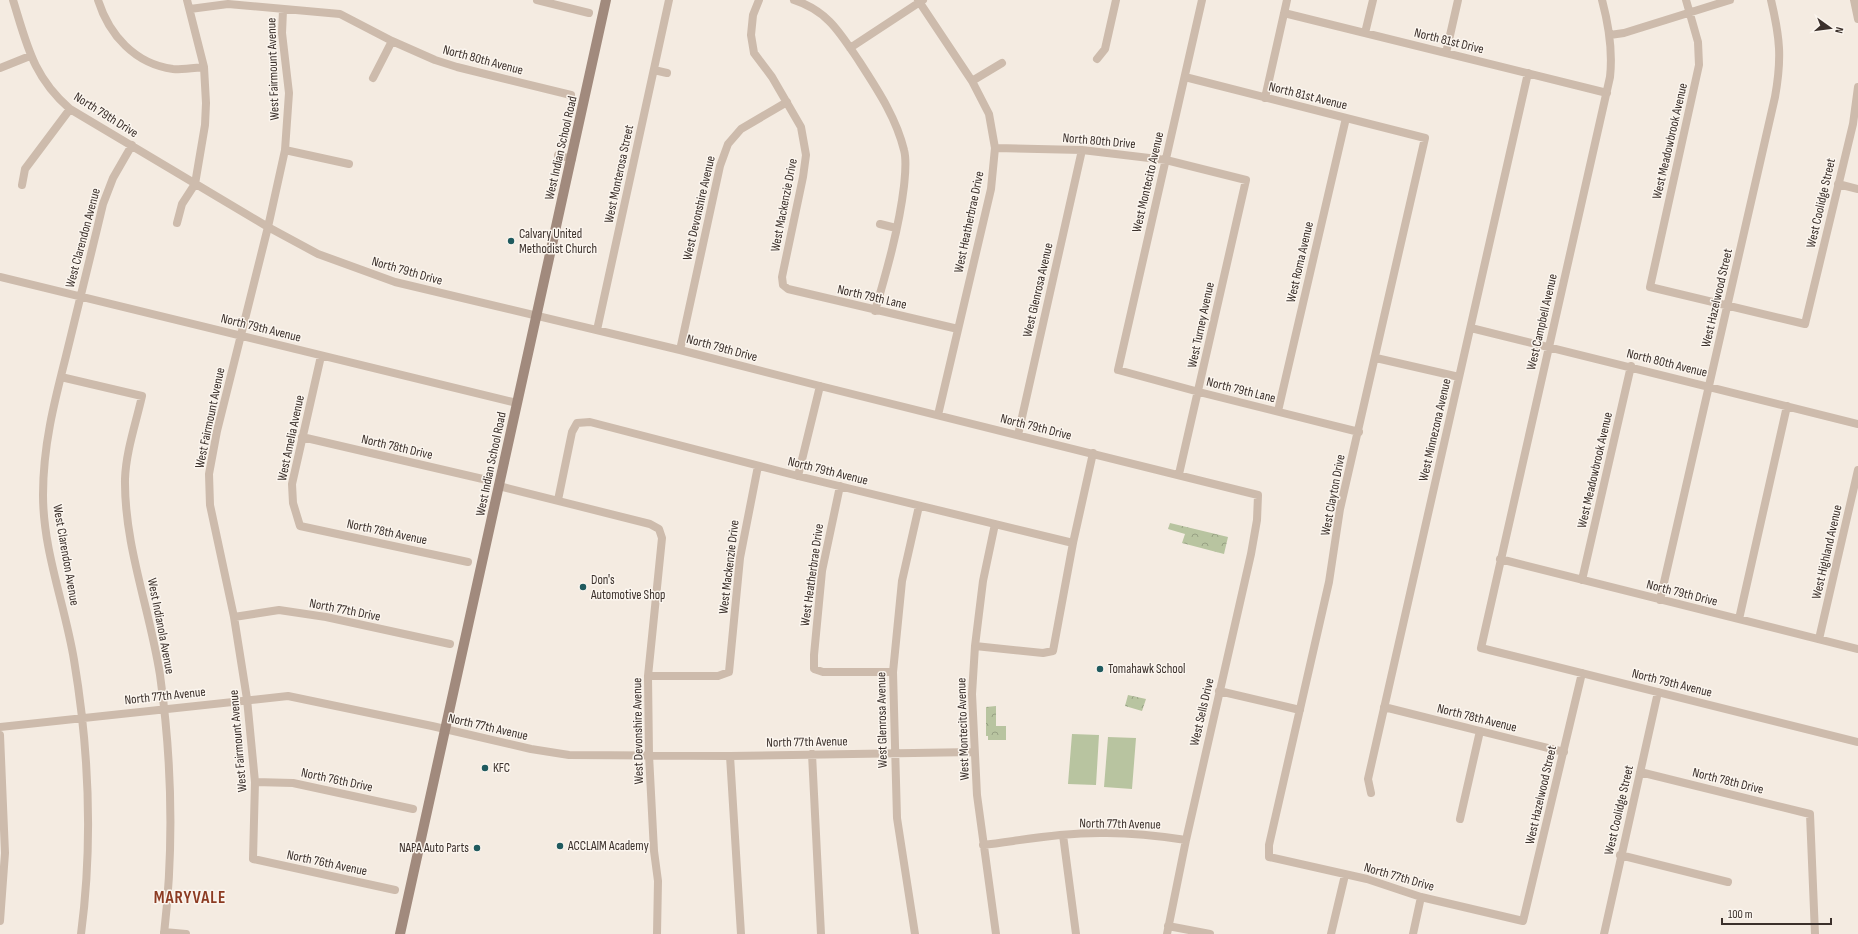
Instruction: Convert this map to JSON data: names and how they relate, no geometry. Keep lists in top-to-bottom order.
{
  "streets": {
    "main road": ["West Indian School Road"],
    "street": [
      "North 81st Drive",
      "North 80th Avenue",
      "West Fairmount Avenue",
      "North 81st Avenue",
      "North 79th Drive",
      "North 80th Drive",
      "West Meadowbrook Avenue",
      "West Monterosa Street",
      "West Montecito Avenue",
      "West Coolidge Street",
      "West Mackenzie Drive",
      "West Devonshire Avenue",
      "West Heatherbrae Drive",
      "West Clarendon Avenue",
      "West Roma Avenue",
      "West Glenrosa Avenue",
      "North 79th Lane",
      "West Hazelwood Street",
      "West Campbell Avenue",
      "West Turney Avenue",
      "North 79th Avenue",
      "West Minnezona Avenue",
      "West Amelia Avenue",
      "North 78th Drive",
      "West Clayton Drive",
      "North 78th Avenue",
      "West Highland Avenue",
      "North 77th Drive",
      "West Indianola Avenue",
      "North 77th Avenue",
      "West Sells Drive",
      "North 76th Drive",
      "North 76th Avenue"
    ]
  },
  "crossings": [
    ["North 81st Drive", "West Campbell Avenue"],
    ["North 81st Drive", "West Minnezona Avenue"],
    ["North 80th Avenue", "West Fairmount Avenue"],
    ["North 80th Avenue", "West Meadowbrook Avenue"],
    ["North 80th Avenue", "West Hazelwood Street"],
    ["North 80th Avenue", "West Campbell Avenue"],
    ["North 80th Avenue", "West Minnezona Avenue"],
    ["West Fairmount Avenue", "North 79th Drive"],
    ["West Fairmount Avenue", "North 79th Avenue"],
    ["West Fairmount Avenue", "North 77th Drive"],
    ["West Fairmount Avenue", "North 77th Avenue"],
    ["West Fairmount Avenue", "North 76th Drive"],
    ["West Fairmount Avenue", "North 76th Avenue"],
    ["North 81st Avenue", "West Montecito Avenue"],
    ["North 81st Avenue", "West Roma Avenue"],
    ["North 81st Avenue", "West Clayton Drive"],
    ["North 79th Drive", "West Meadowbrook Avenue"],
    ["North 79th Drive", "West Indian School Road"],
    ["North 79th Drive", "West Monterosa Street"],
    ["North 79th Drive", "West Devonshire Avenue"],
    ["North 79th Drive", "West Heatherbrae Drive"],
    ["North 79th Drive", "West Clarendon Avenue"],
    ["North 79th Drive", "West Glenrosa Avenue"],
    ["North 79th Drive", "West Hazelwood Street"],
    ["North 79th Drive", "West Campbell Avenue"],
    ["North 79th Drive", "West Turney Avenue"],
    ["North 79th Drive", "West Highland Avenue"],
    ["North 79th Drive", "West Sells Drive"],
    ["North 80th Drive", "West Montecito Avenue"],
    ["North 80th Drive", "West Heatherbrae Drive"],
    ["North 80th Drive", "West Glenrosa Avenue"],
    ["North 80th Drive", "West Turney Avenue"],
    ["West Meadowbrook Avenue", "West Coolidge Street"],
    ["West Meadowbrook Avenue", "West Hazelwood Street"],
    ["West Indian School Road", "North 79th Avenue"],
    ["West Indian School Road", "North 77th Avenue"],
    ["West Montecito Avenue", "North 79th Lane"],
    ["West Montecito Avenue", "North 79th Avenue"],
    ["West Montecito Avenue", "North 77th Avenue"],
    ["West Coolidge Street", "West Hazelwood Street"],
    ["West Coolidge Street", "North 79th Avenue"],
    ["West Coolidge Street", "North 78th Drive"],
    ["West Mackenzie Drive", "West Devonshire Avenue"],
    ["West Mackenzie Drive", "North 79th Lane"],
    ["West Mackenzie Drive", "North 79th Avenue"],
    ["West Devonshire Avenue", "North 79th Avenue"],
    ["West Devonshire Avenue", "North 77th Avenue"],
    ["West Heatherbrae Drive", "West Glenrosa Avenue"],
    ["West Heatherbrae Drive", "North 79th Lane"],
    ["West Heatherbrae Drive", "North 79th Avenue"],
    ["West Clarendon Avenue", "North 79th Avenue"],
    ["West Clarendon Avenue", "West Indianola Avenue"],
    ["West Clarendon Avenue", "North 77th Avenue"],
    ["West Roma Avenue", "North 79th Lane"],
    ["West Glenrosa Avenue", "North 79th Avenue"],
    ["West Glenrosa Avenue", "North 77th Avenue"],
    ["North 79th Lane", "West Turney Avenue"],
    ["North 79th Lane", "West Clayton Drive"],
    ["West Hazelwood Street", "North 79th Avenue"],
    ["West Hazelwood Street", "North 78th Avenue"],
    ["West Hazelwood Street", "North 77th Drive"],
    ["West Campbell Avenue", "North 79th Avenue"],
    ["North 79th Avenue", "West Amelia Avenue"],
    ["West Minnezona Avenue", "North 78th Avenue"],
    ["West Amelia Avenue", "North 78th Drive"],
    ["West Amelia Avenue", "North 78th Avenue"],
    ["West Clayton Drive", "North 77th Drive"],
    ["West Indianola Avenue", "North 77th Avenue"],
    ["North 77th Avenue", "West Sells Drive"]
  ],
  "districts": ["MARYVALE"],
  "places": [
    "Calvary United Methodist Church",
    "Don's Automotive Shop",
    "Tomahawk School",
    "KFC",
    "ACCLAIM Academy",
    "NAPA Auto Parts"
  ],
  "scale_bar": "100 m",
  "north": "right"
}
